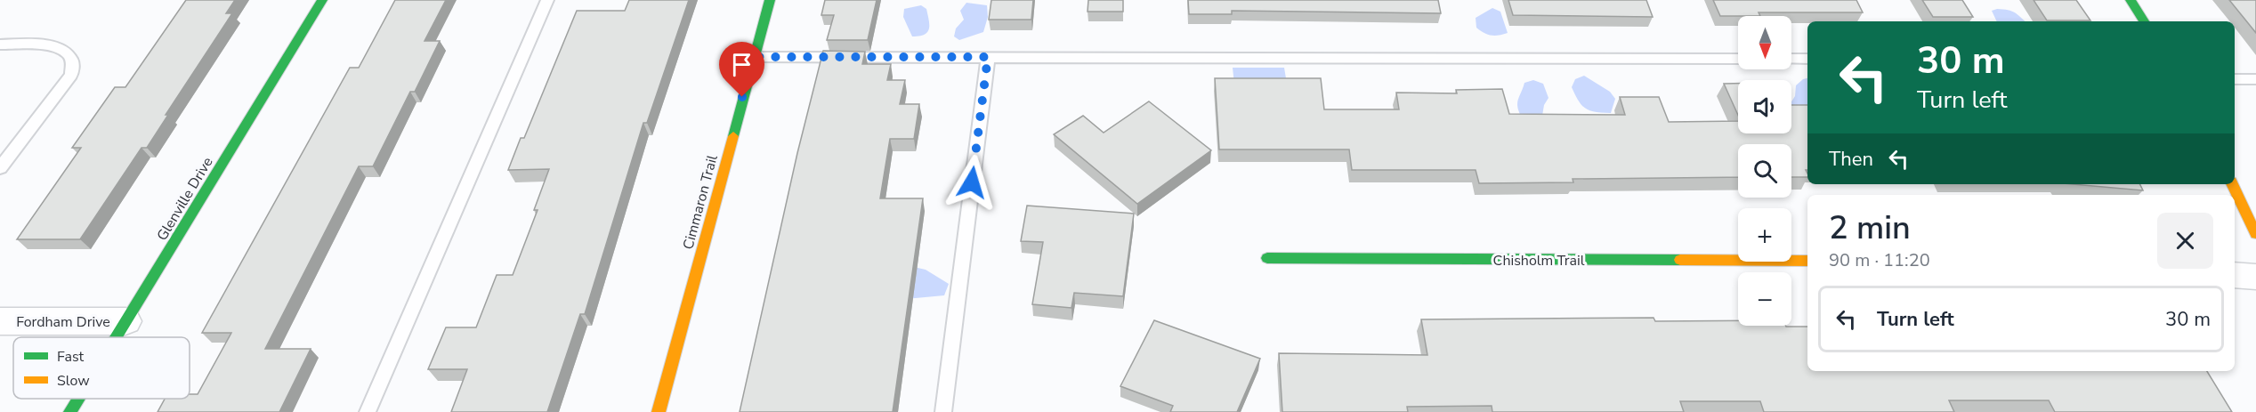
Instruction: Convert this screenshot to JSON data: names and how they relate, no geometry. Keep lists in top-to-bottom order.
{
  "streets": {
    "street": [
      "Glenville Drive",
      "Cimmaron Trail",
      "Chisholm Trail",
      "Fordham Drive"
    ]
  },
  "crossings": [
    ["Glenville Drive", "Fordham Drive"]
  ],
  "legend": ["Fast", "Slow"],
  "north": "bottom",
  "page": {
    "map_buttons": ["+", "−"],
    "turn": ["30 m", "Turn left"],
    "then": "Then",
    "heading": ["2 min", "90 m · 11:20"],
    "list": [
      {
        "name": "Turn left",
        "value": "30 m"
      }
    ]
  }
}
